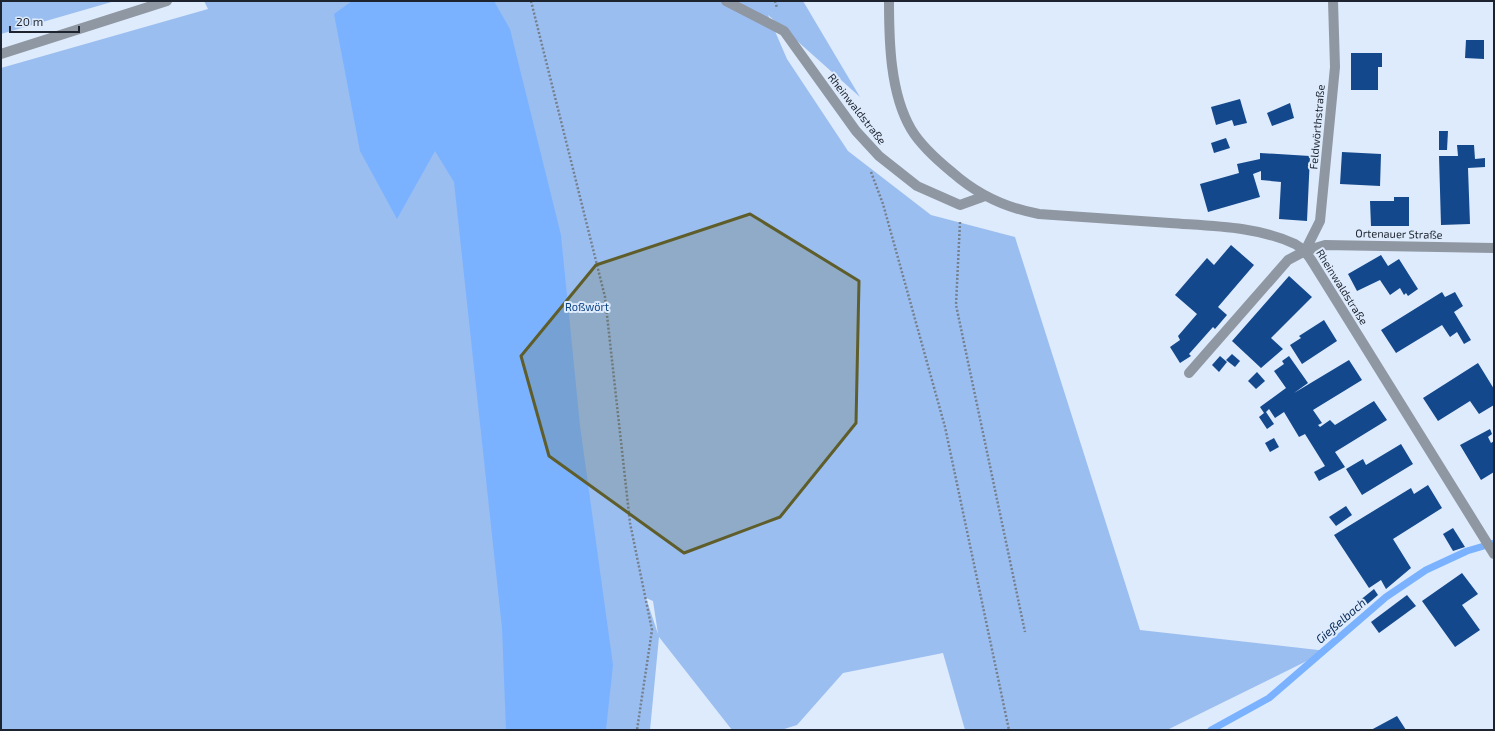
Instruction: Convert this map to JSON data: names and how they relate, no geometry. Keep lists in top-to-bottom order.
{
  "streets": {
    "street": ["Rheinwaldstraße", "Feldwörthstraße", "Ortenauer Straße"]
  },
  "crossings": [
    ["Rheinwaldstraße", "Feldwörthstraße"],
    ["Rheinwaldstraße", "Ortenauer Straße"],
    ["Feldwörthstraße", "Ortenauer Straße"]
  ],
  "water": ["Gießelbach"],
  "parks": ["Roßwört"],
  "scale_bar": "20 m"
}
